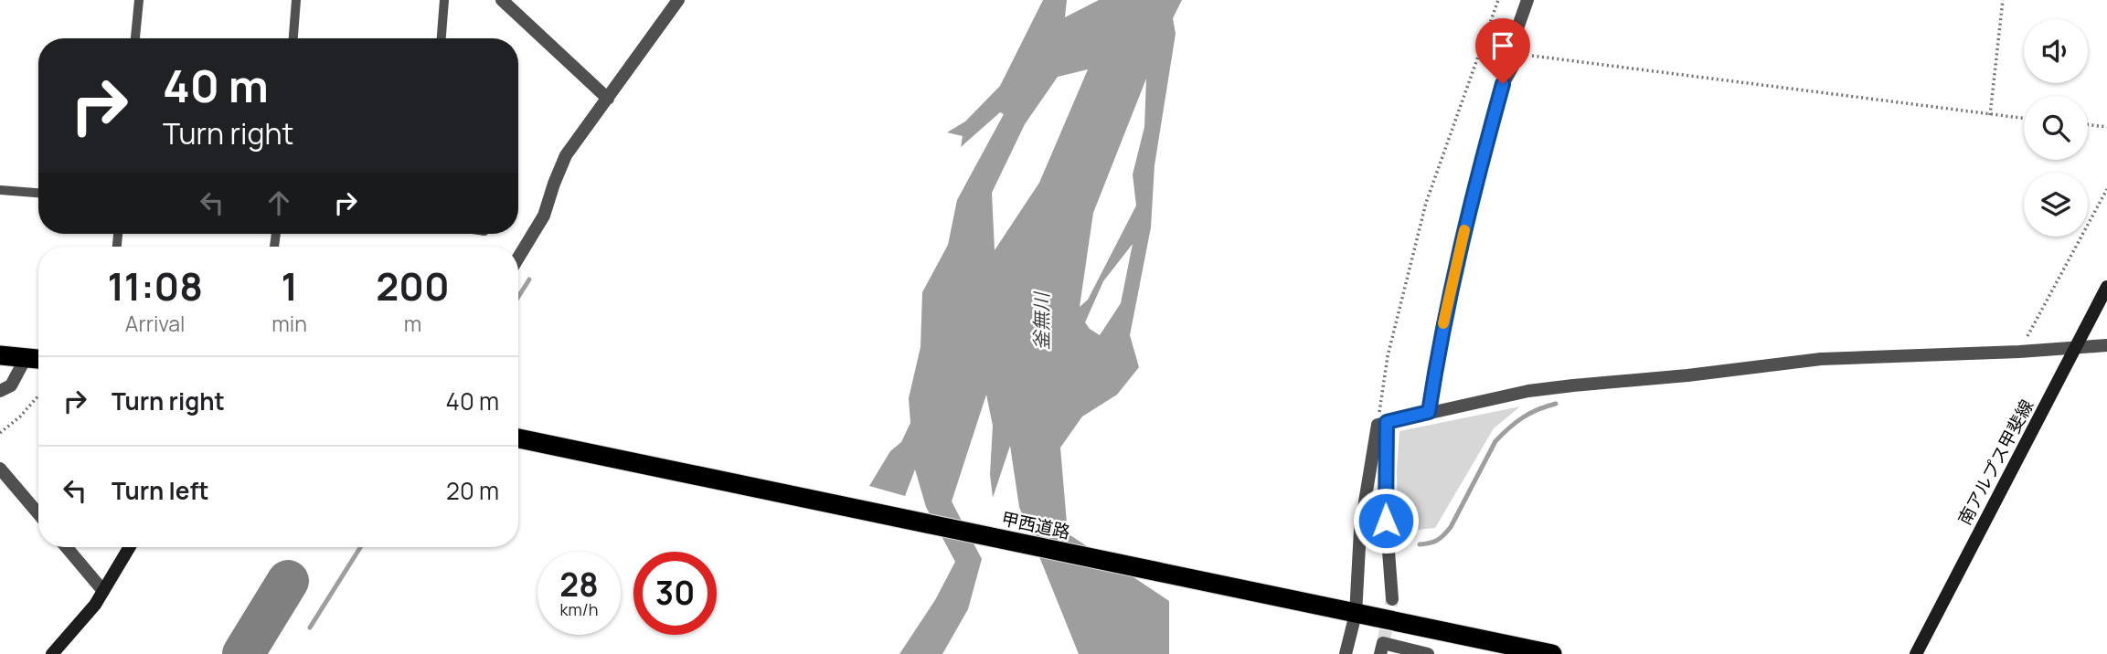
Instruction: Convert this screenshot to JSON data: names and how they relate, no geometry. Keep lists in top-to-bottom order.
{
  "streets": {
    "highway": ["甲西道路"],
    "main road": ["南アルプス甲斐線"]
  },
  "water": ["釜無川"],
  "page": {
    "turn": ["40 m", "Turn right"],
    "eta": [
      "11:08",
      "Arrival",
      "1",
      "min",
      "200",
      "m"
    ],
    "list": [
      {
        "name": "Turn right",
        "value": "40 m"
      },
      {
        "name": "Turn left",
        "value": "20 m"
      }
    ],
    "speed": "28 km/h",
    "limit": "30"
  }
}
